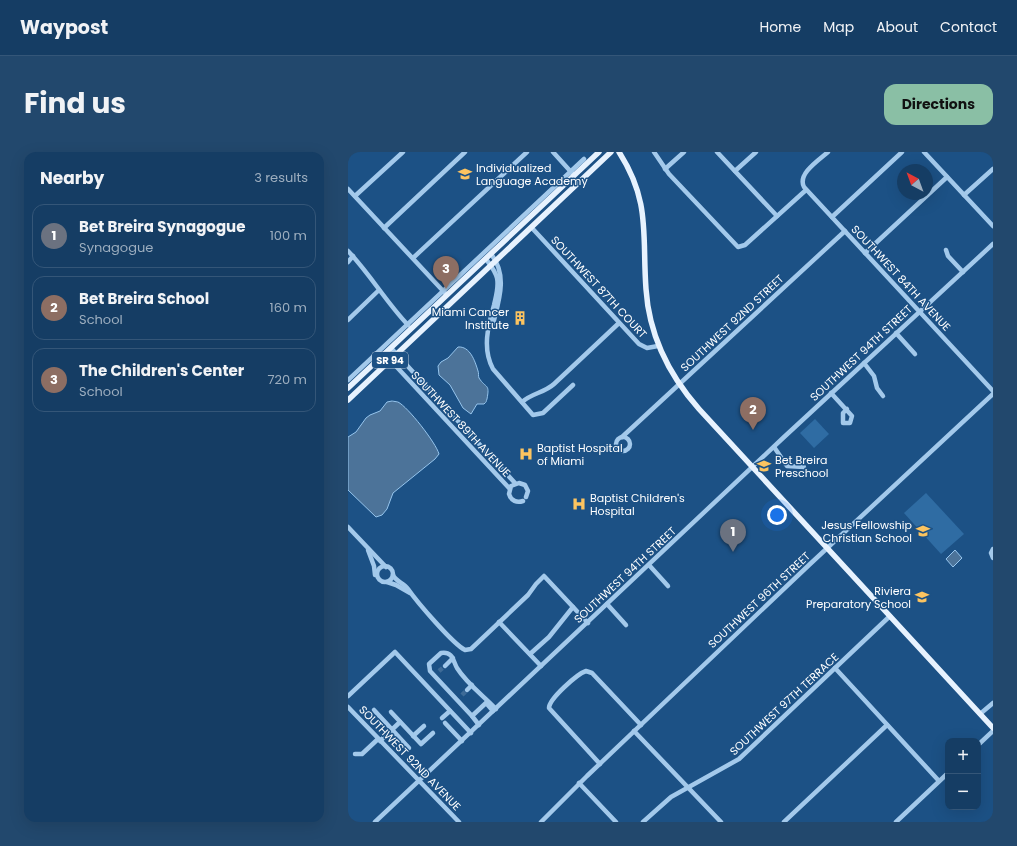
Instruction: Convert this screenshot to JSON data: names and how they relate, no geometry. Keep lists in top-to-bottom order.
{
  "streets": {
    "main road": ["SR 94"],
    "street": [
      "SOUTHWEST 84TH AVENUE",
      "SOUTHWEST 87TH COURT",
      "SOUTHWEST 92ND STREET",
      "SOUTHWEST 94TH STREET",
      "SOUTHWEST 89TH AVENUE",
      "SOUTHWEST 96TH STREET",
      "SOUTHWEST 97TH TERRACE",
      "SOUTHWEST 92ND AVENUE"
    ]
  },
  "crossings": [
    ["SOUTHWEST 84TH AVENUE", "SOUTHWEST 92ND STREET"],
    ["SOUTHWEST 84TH AVENUE", "SOUTHWEST 94TH STREET"],
    ["SOUTHWEST 87TH COURT", "SR 94"],
    ["SOUTHWEST 94TH STREET", "SOUTHWEST 92ND AVENUE"],
    ["SR 94", "SOUTHWEST 89TH AVENUE"]
  ],
  "places": {
    "school or university": [
      "Individualized Language Academy",
      "Bet Breira Preschool",
      "Jesus Fellowship Christian School",
      "Riviera Preparatory School"
    ],
    "building": ["Miami Cancer Institute"],
    "hospital": ["Baptist Hospital of Miami", "Baptist Children's Hospital"]
  },
  "north": "top left",
  "page": {
    "header": "Waypost",
    "nav": [
      "Home",
      "Map",
      "About",
      "Contact"
    ],
    "title": "Find us",
    "buttons": "Directions",
    "heading": ["Nearby", "3 results"],
    "list": [
      {
        "mark": "1",
        "name": "Bet Breira Synagogue",
        "note": "Synagogue",
        "value": "100 m"
      },
      {
        "mark": "2",
        "name": "Bet Breira School",
        "note": "School",
        "value": "160 m"
      },
      {
        "mark": "3",
        "name": "The Children's Center",
        "note": "School",
        "value": "720 m"
      }
    ],
    "pins": ["3", "2", "1"],
    "map_buttons": ["+", "−"]
  }
}
